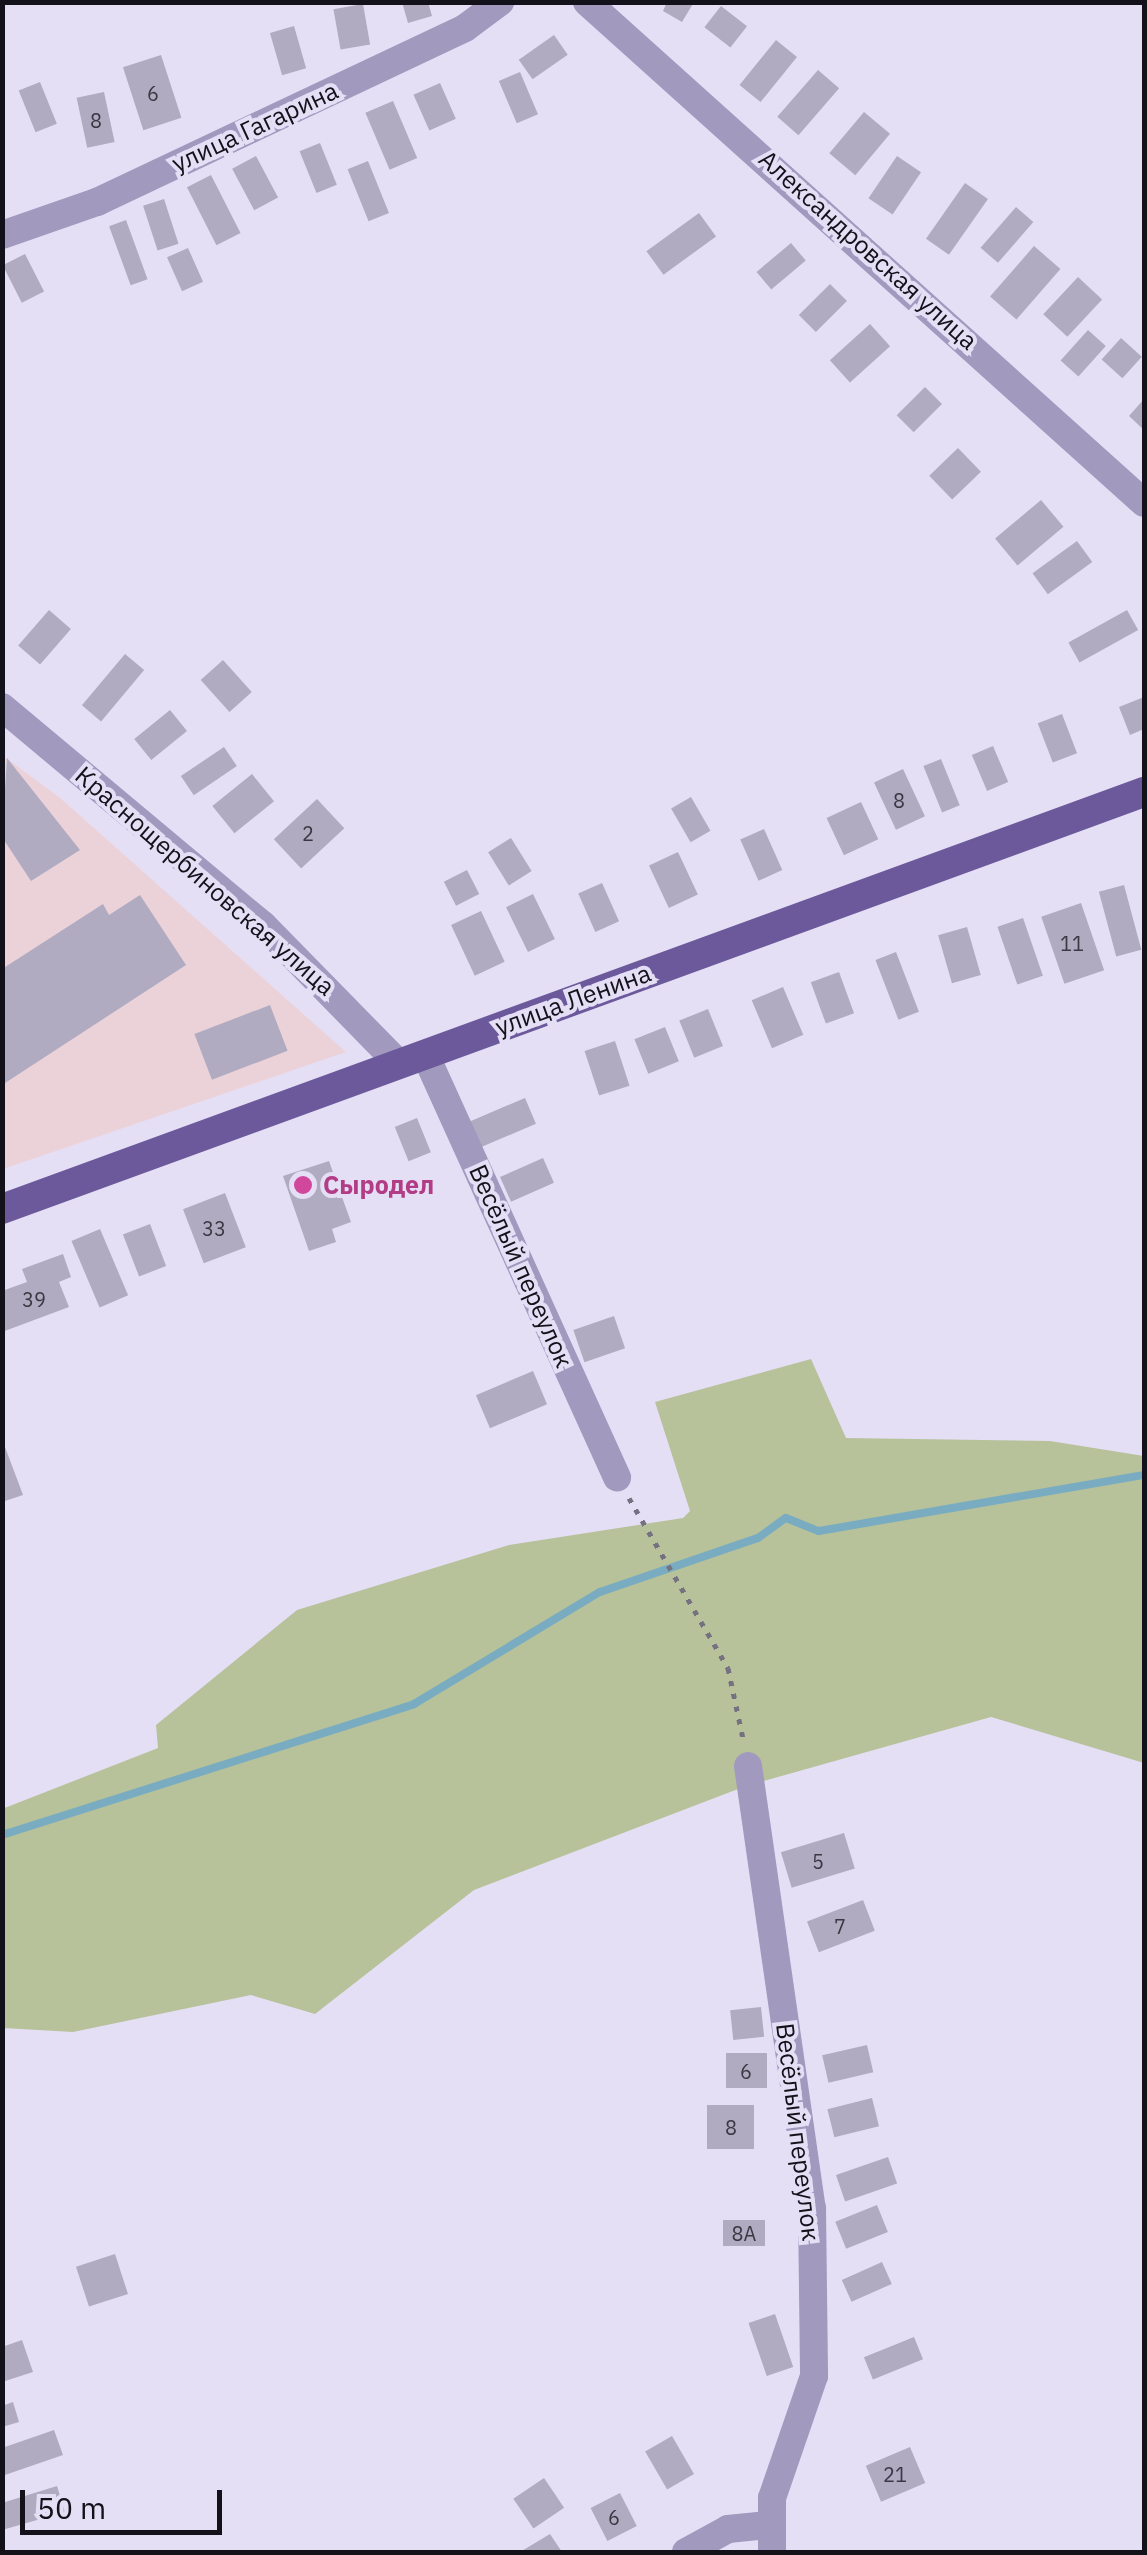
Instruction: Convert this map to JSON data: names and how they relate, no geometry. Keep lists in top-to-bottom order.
{
  "streets": {
    "main road": ["улица Ленина"],
    "street": [
      "улица Гагарина",
      "Александровская улица",
      "Краснощербиновская улица",
      "Весёлый переулок"
    ]
  },
  "crossings": [
    ["Краснощербиновская улица", "улица Ленина"],
    ["Краснощербиновская улица", "Весёлый переулок"],
    ["улица Ленина", "Весёлый переулок"]
  ],
  "places": ["Сыродел"],
  "house_numbers": [
    "6",
    "8",
    "8",
    "2",
    "11",
    "33",
    "39",
    "5",
    "7",
    "6",
    "8",
    "8А",
    "21",
    "6"
  ],
  "scale_bar": "50 m"
}
